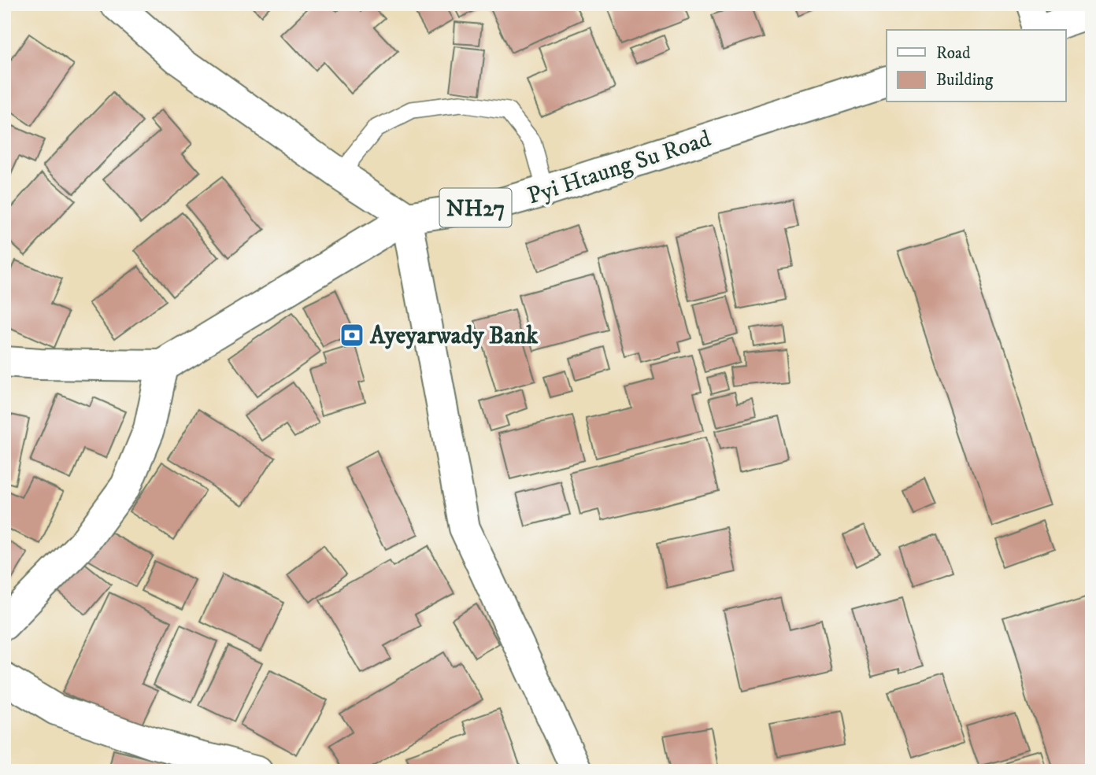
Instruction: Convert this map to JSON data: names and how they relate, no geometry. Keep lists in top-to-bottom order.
{
  "streets": {
    "main road": ["Pyi Htaung Su Road", "NH27"]
  },
  "crossings": [
    ["Pyi Htaung Su Road", "NH27"]
  ],
  "places": {
    "bank": ["Ayeyarwady Bank"]
  },
  "legend": ["Road", "Building"]
}
